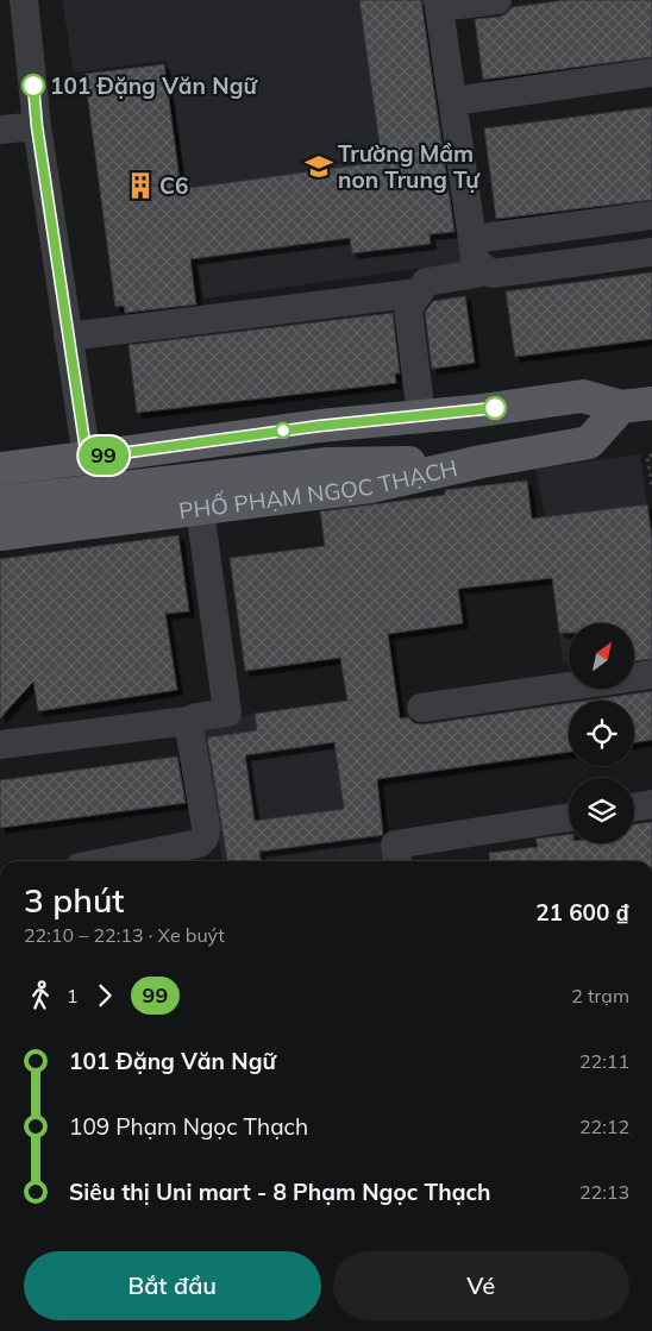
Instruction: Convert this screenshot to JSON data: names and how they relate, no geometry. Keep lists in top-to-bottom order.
{
  "streets": {
    "main road": ["PHỐ PHẠM NGỌC THẠCH"]
  },
  "places": {
    "other": ["101 Đặng Văn Ngữ"],
    "school or university": ["Trường Mầm non Trung Tự"],
    "building": ["C6"]
  },
  "lines": ["bus line 99"],
  "north": "top right",
  "page": {
    "on_map": "99",
    "heading": ["3 phút", "22:10 – 22:13 · Xe buýt", "21 600 ₫"],
    "legs": ["1", "99", "2 trạm"],
    "list": [
      {
        "name": "101 Đặng Văn Ngữ",
        "value": "22:11"
      },
      {
        "name": "109 Phạm Ngọc Thạch",
        "value": "22:12"
      },
      {
        "name": "Siêu thị Uni mart - 8 Phạm Ngọc Thạch",
        "value": "22:13"
      }
    ],
    "buttons": ["Bắt đầu", "Vé"]
  }
}
